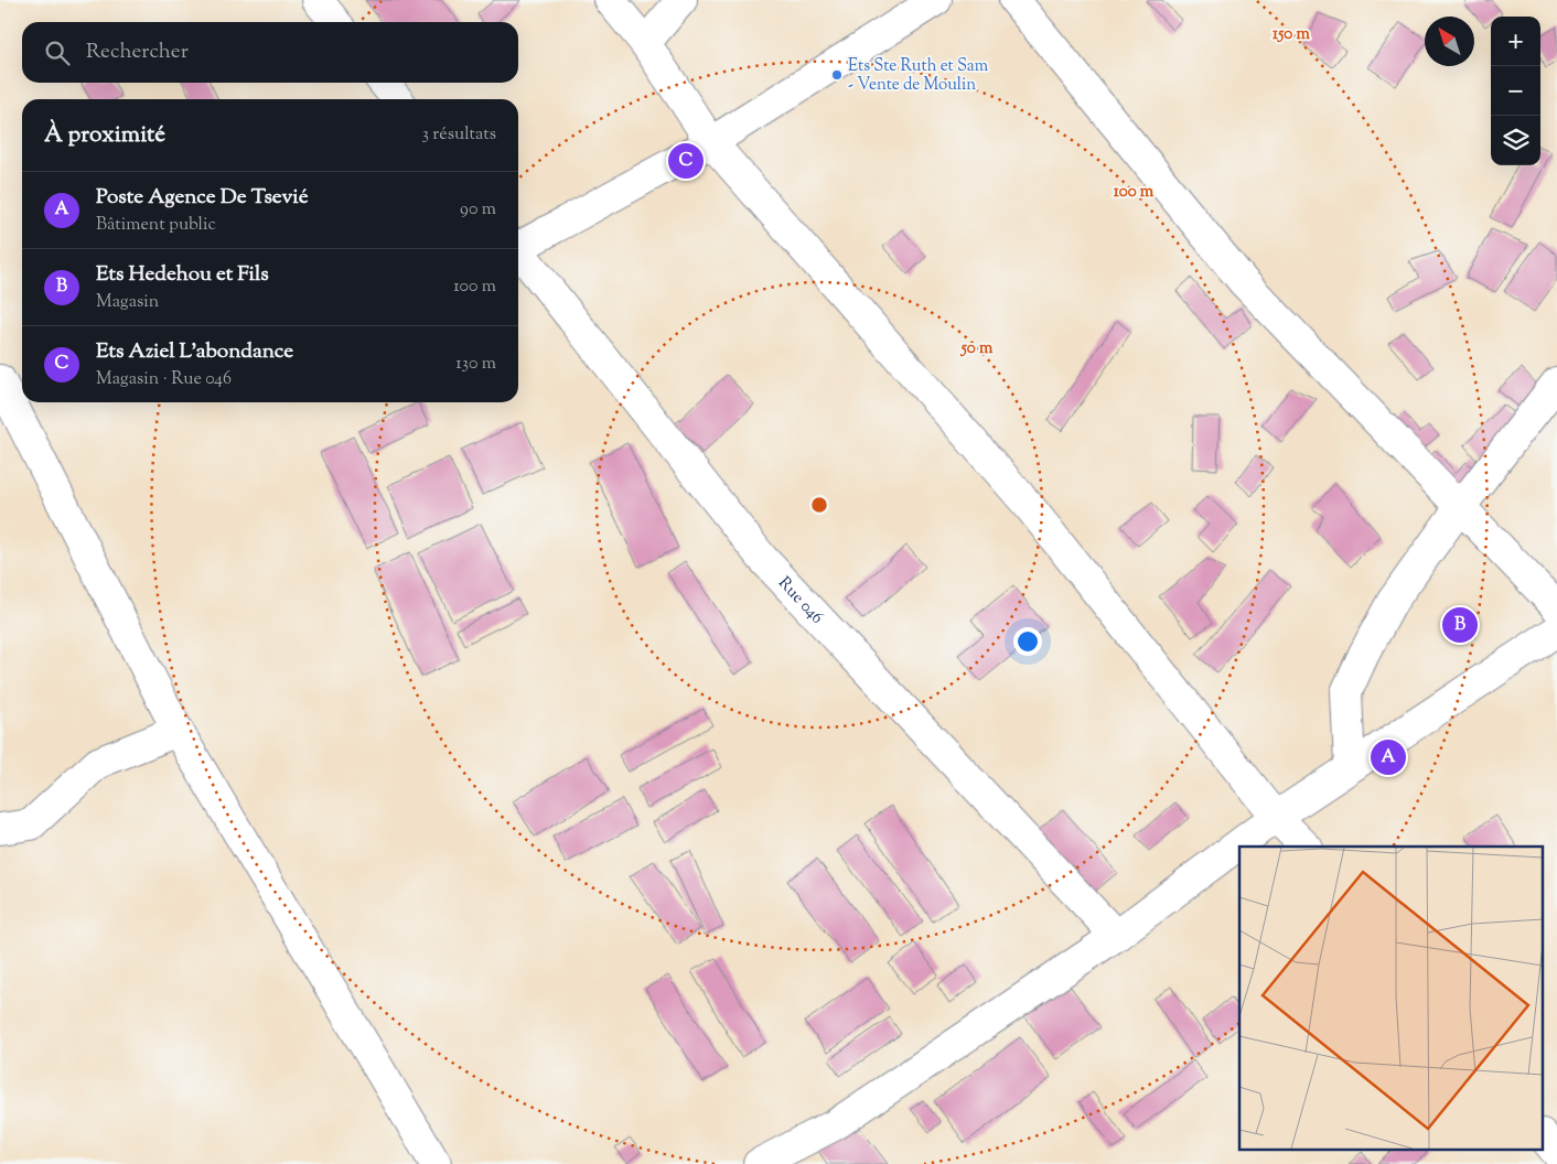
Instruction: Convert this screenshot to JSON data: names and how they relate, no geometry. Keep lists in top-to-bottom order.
{
  "streets": {
    "street": ["Rue 046"]
  },
  "places": ["Ets Ste Ruth et Sam - Vente de Moulin"],
  "north": "top left",
  "page": {
    "map_buttons": ["+", "−"],
    "search": "Rechercher",
    "heading": ["À proximité", "3 résultats"],
    "pins": ["C", "B", "A"],
    "list": [
      {
        "mark": "A",
        "name": "Poste Agence De Tsevié",
        "note": "Bâtiment public",
        "value": "90 m"
      },
      {
        "mark": "B",
        "name": "Ets Hedehou et Fils",
        "note": "Magasin",
        "value": "100 m"
      },
      {
        "mark": "C",
        "name": "Ets Aziel L'abondance",
        "note": "Magasin · Rue 046",
        "value": "130 m"
      }
    ]
  },
  "rings": ["150 m", "100 m", "50 m"]
}
